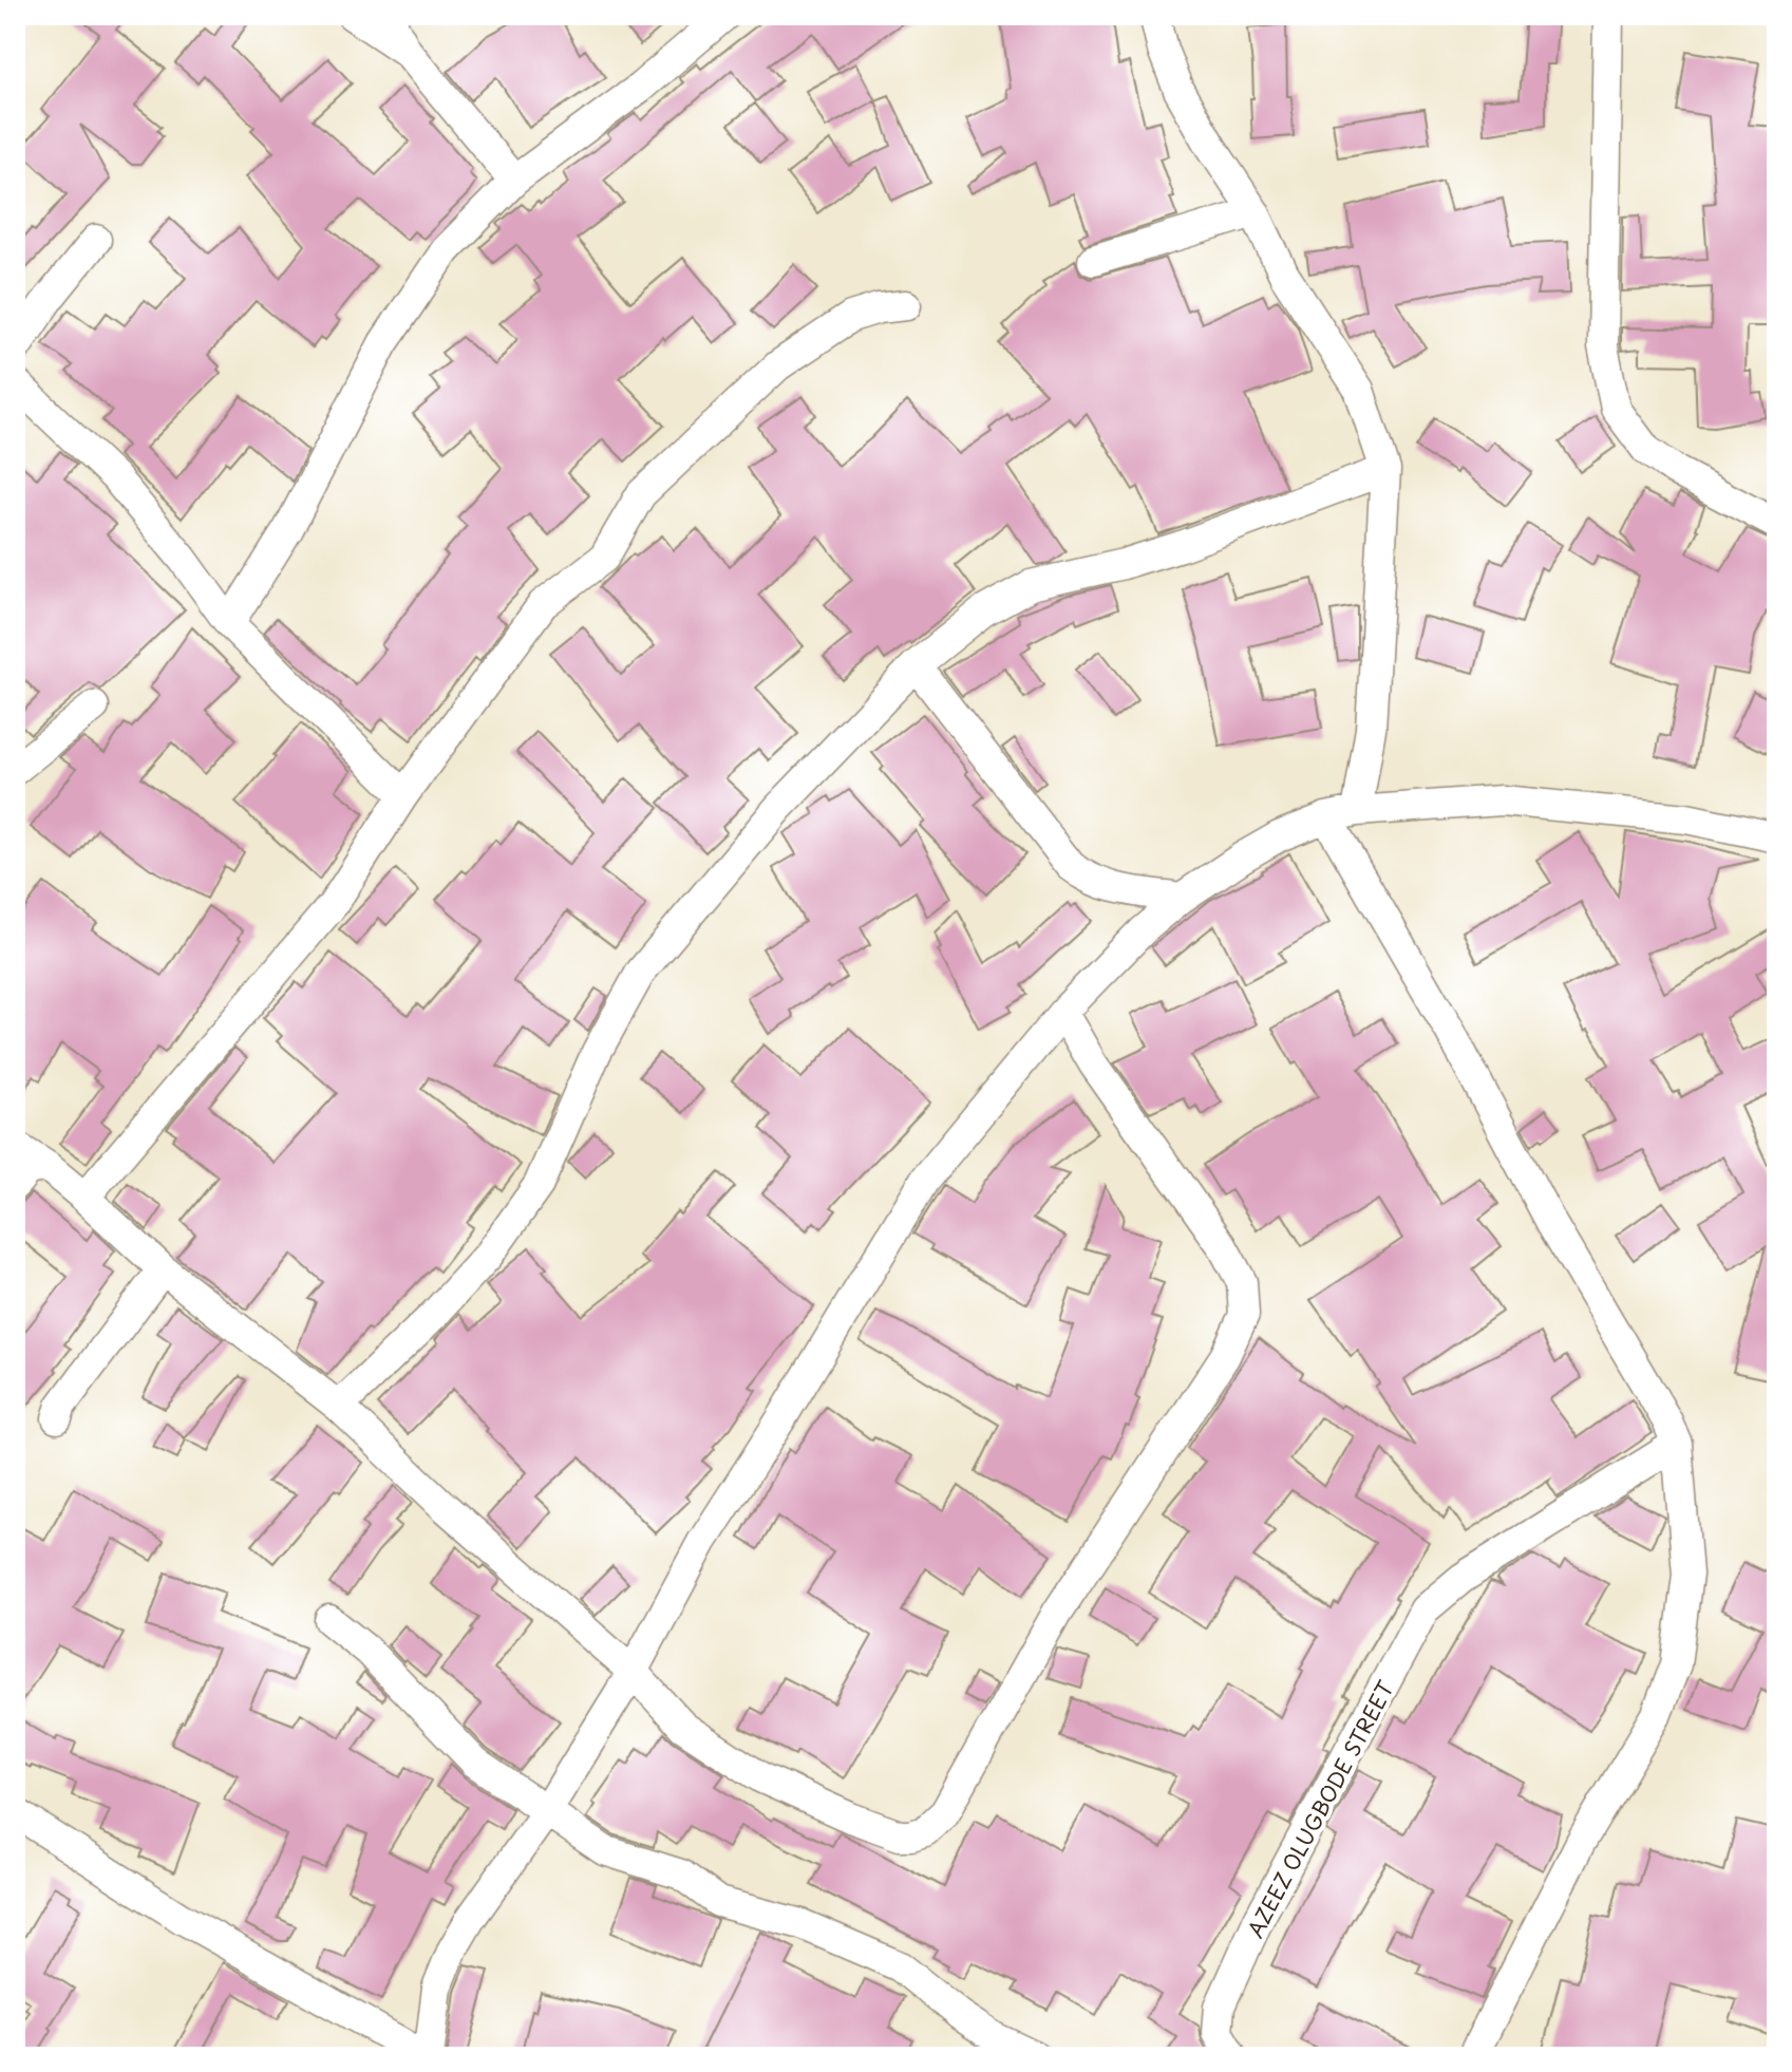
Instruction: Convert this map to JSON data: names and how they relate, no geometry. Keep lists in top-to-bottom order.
{
  "streets": {
    "street": ["AZEEZ OLUGBODE STREET"]
  }
}
